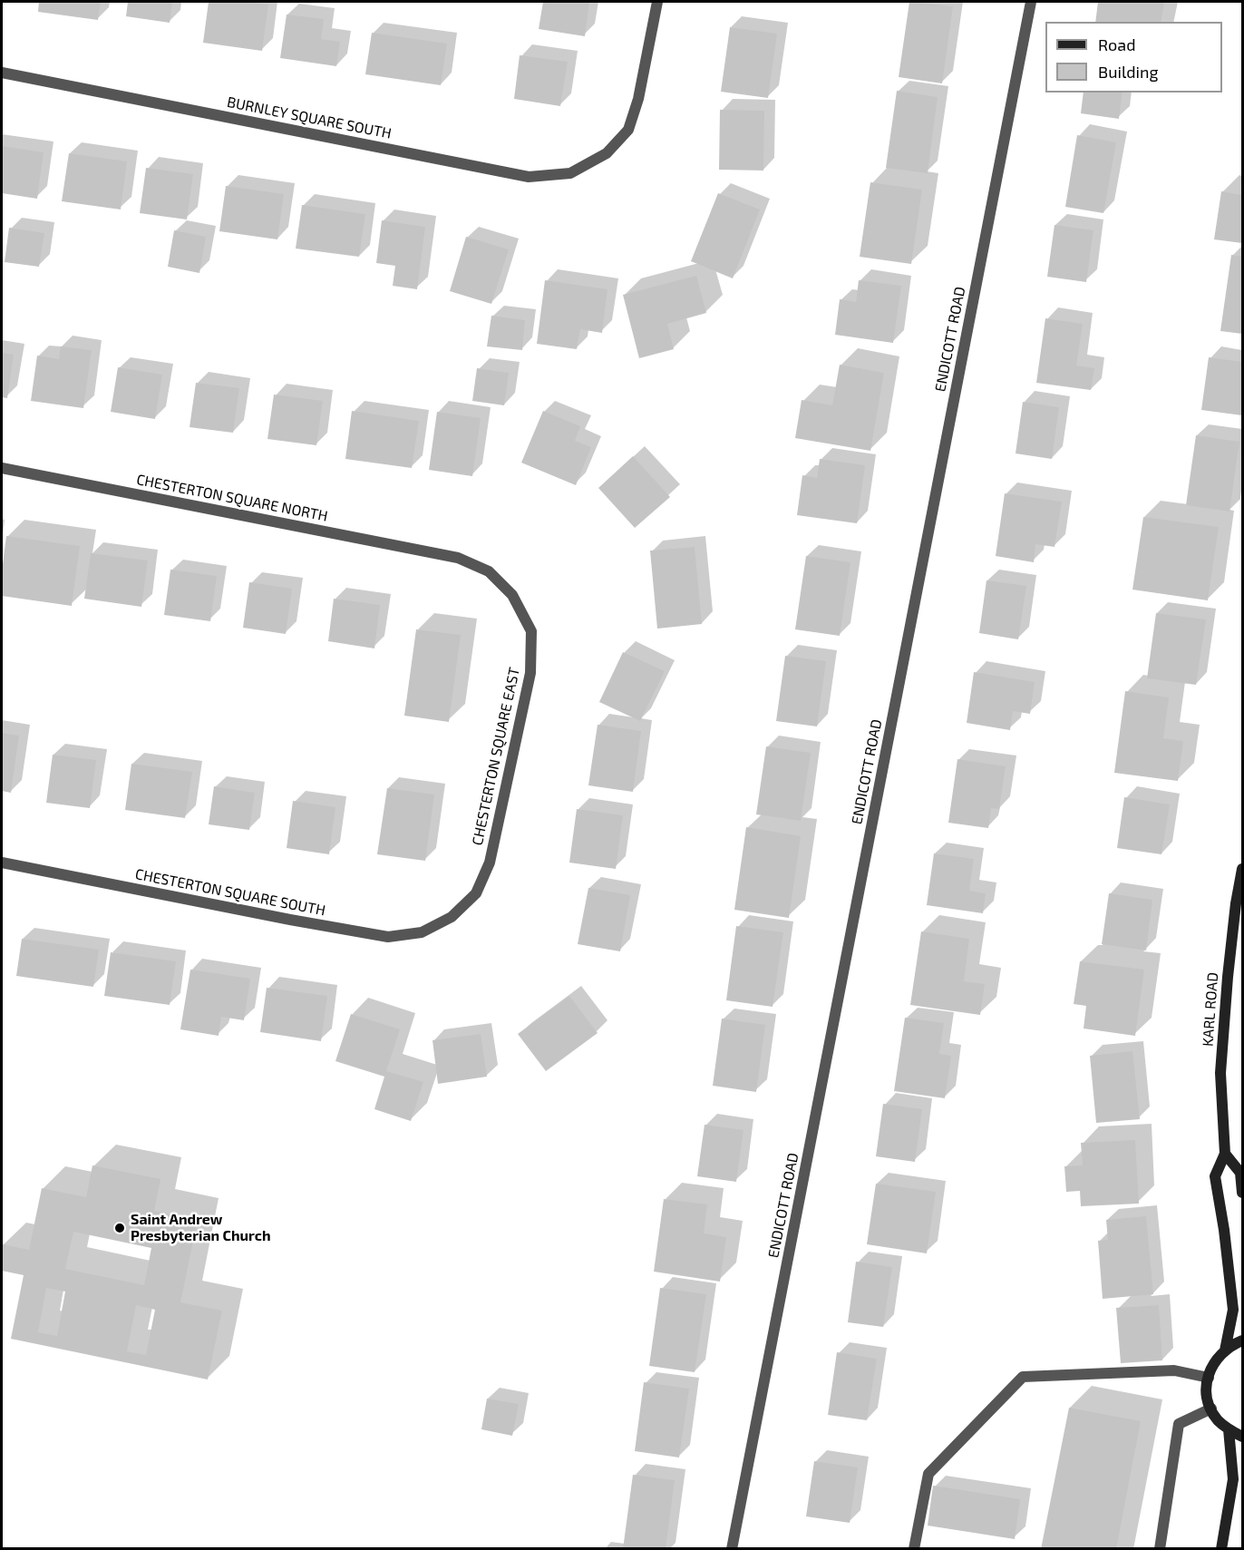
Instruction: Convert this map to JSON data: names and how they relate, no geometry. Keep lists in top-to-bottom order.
{
  "streets": {
    "street": [
      "BURNLEY SQUARE SOUTH",
      "ENDICOTT ROAD",
      "CHESTERTON SQUARE NORTH",
      "CHESTERTON SQUARE EAST",
      "CHESTERTON SQUARE SOUTH",
      "KARL ROAD"
    ]
  },
  "crossings": [
    ["CHESTERTON SQUARE NORTH", "CHESTERTON SQUARE EAST"],
    ["CHESTERTON SQUARE EAST", "CHESTERTON SQUARE SOUTH"]
  ],
  "places": ["Saint Andrew Presbyterian Church"],
  "legend": ["Road", "Building"]
}
